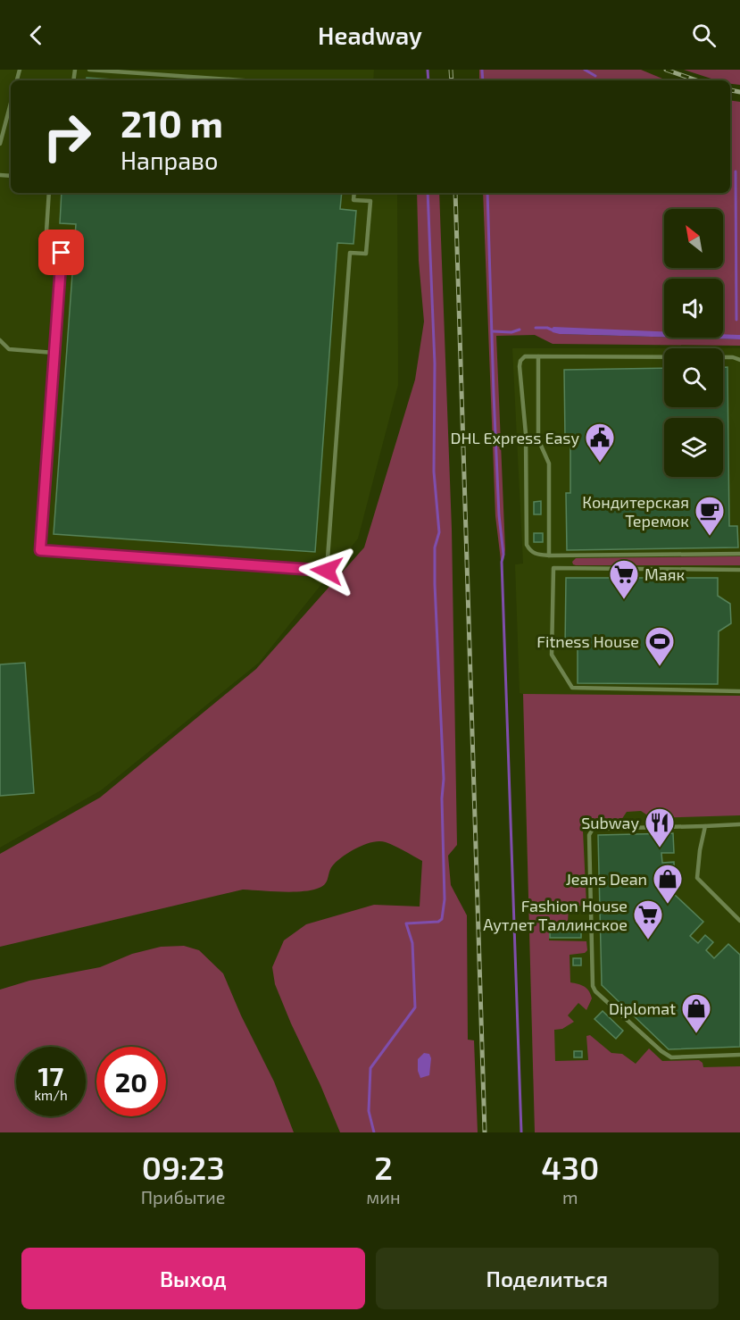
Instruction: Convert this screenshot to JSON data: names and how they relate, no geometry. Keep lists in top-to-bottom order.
{
  "places": {
    "public building": ["DHL Express Easy"],
    "cafe": ["Кондитерская Теремок"],
    "supermarket": ["Маяк", "Fashion House Аутлет Таллинское"],
    "sports": ["Fitness House"],
    "restaurant": ["Subway"],
    "shop": ["Jeans Dean", "Diplomat"]
  },
  "north": "top left",
  "page": {
    "header": "Headway",
    "turn": ["210 m", "Направо"],
    "speed": "17 km/h",
    "limit": "20",
    "eta": [
      "09:23",
      "Прибытие",
      "2",
      "мин",
      "430",
      "m"
    ],
    "buttons": ["Выход", "Поделиться"]
  }
}
